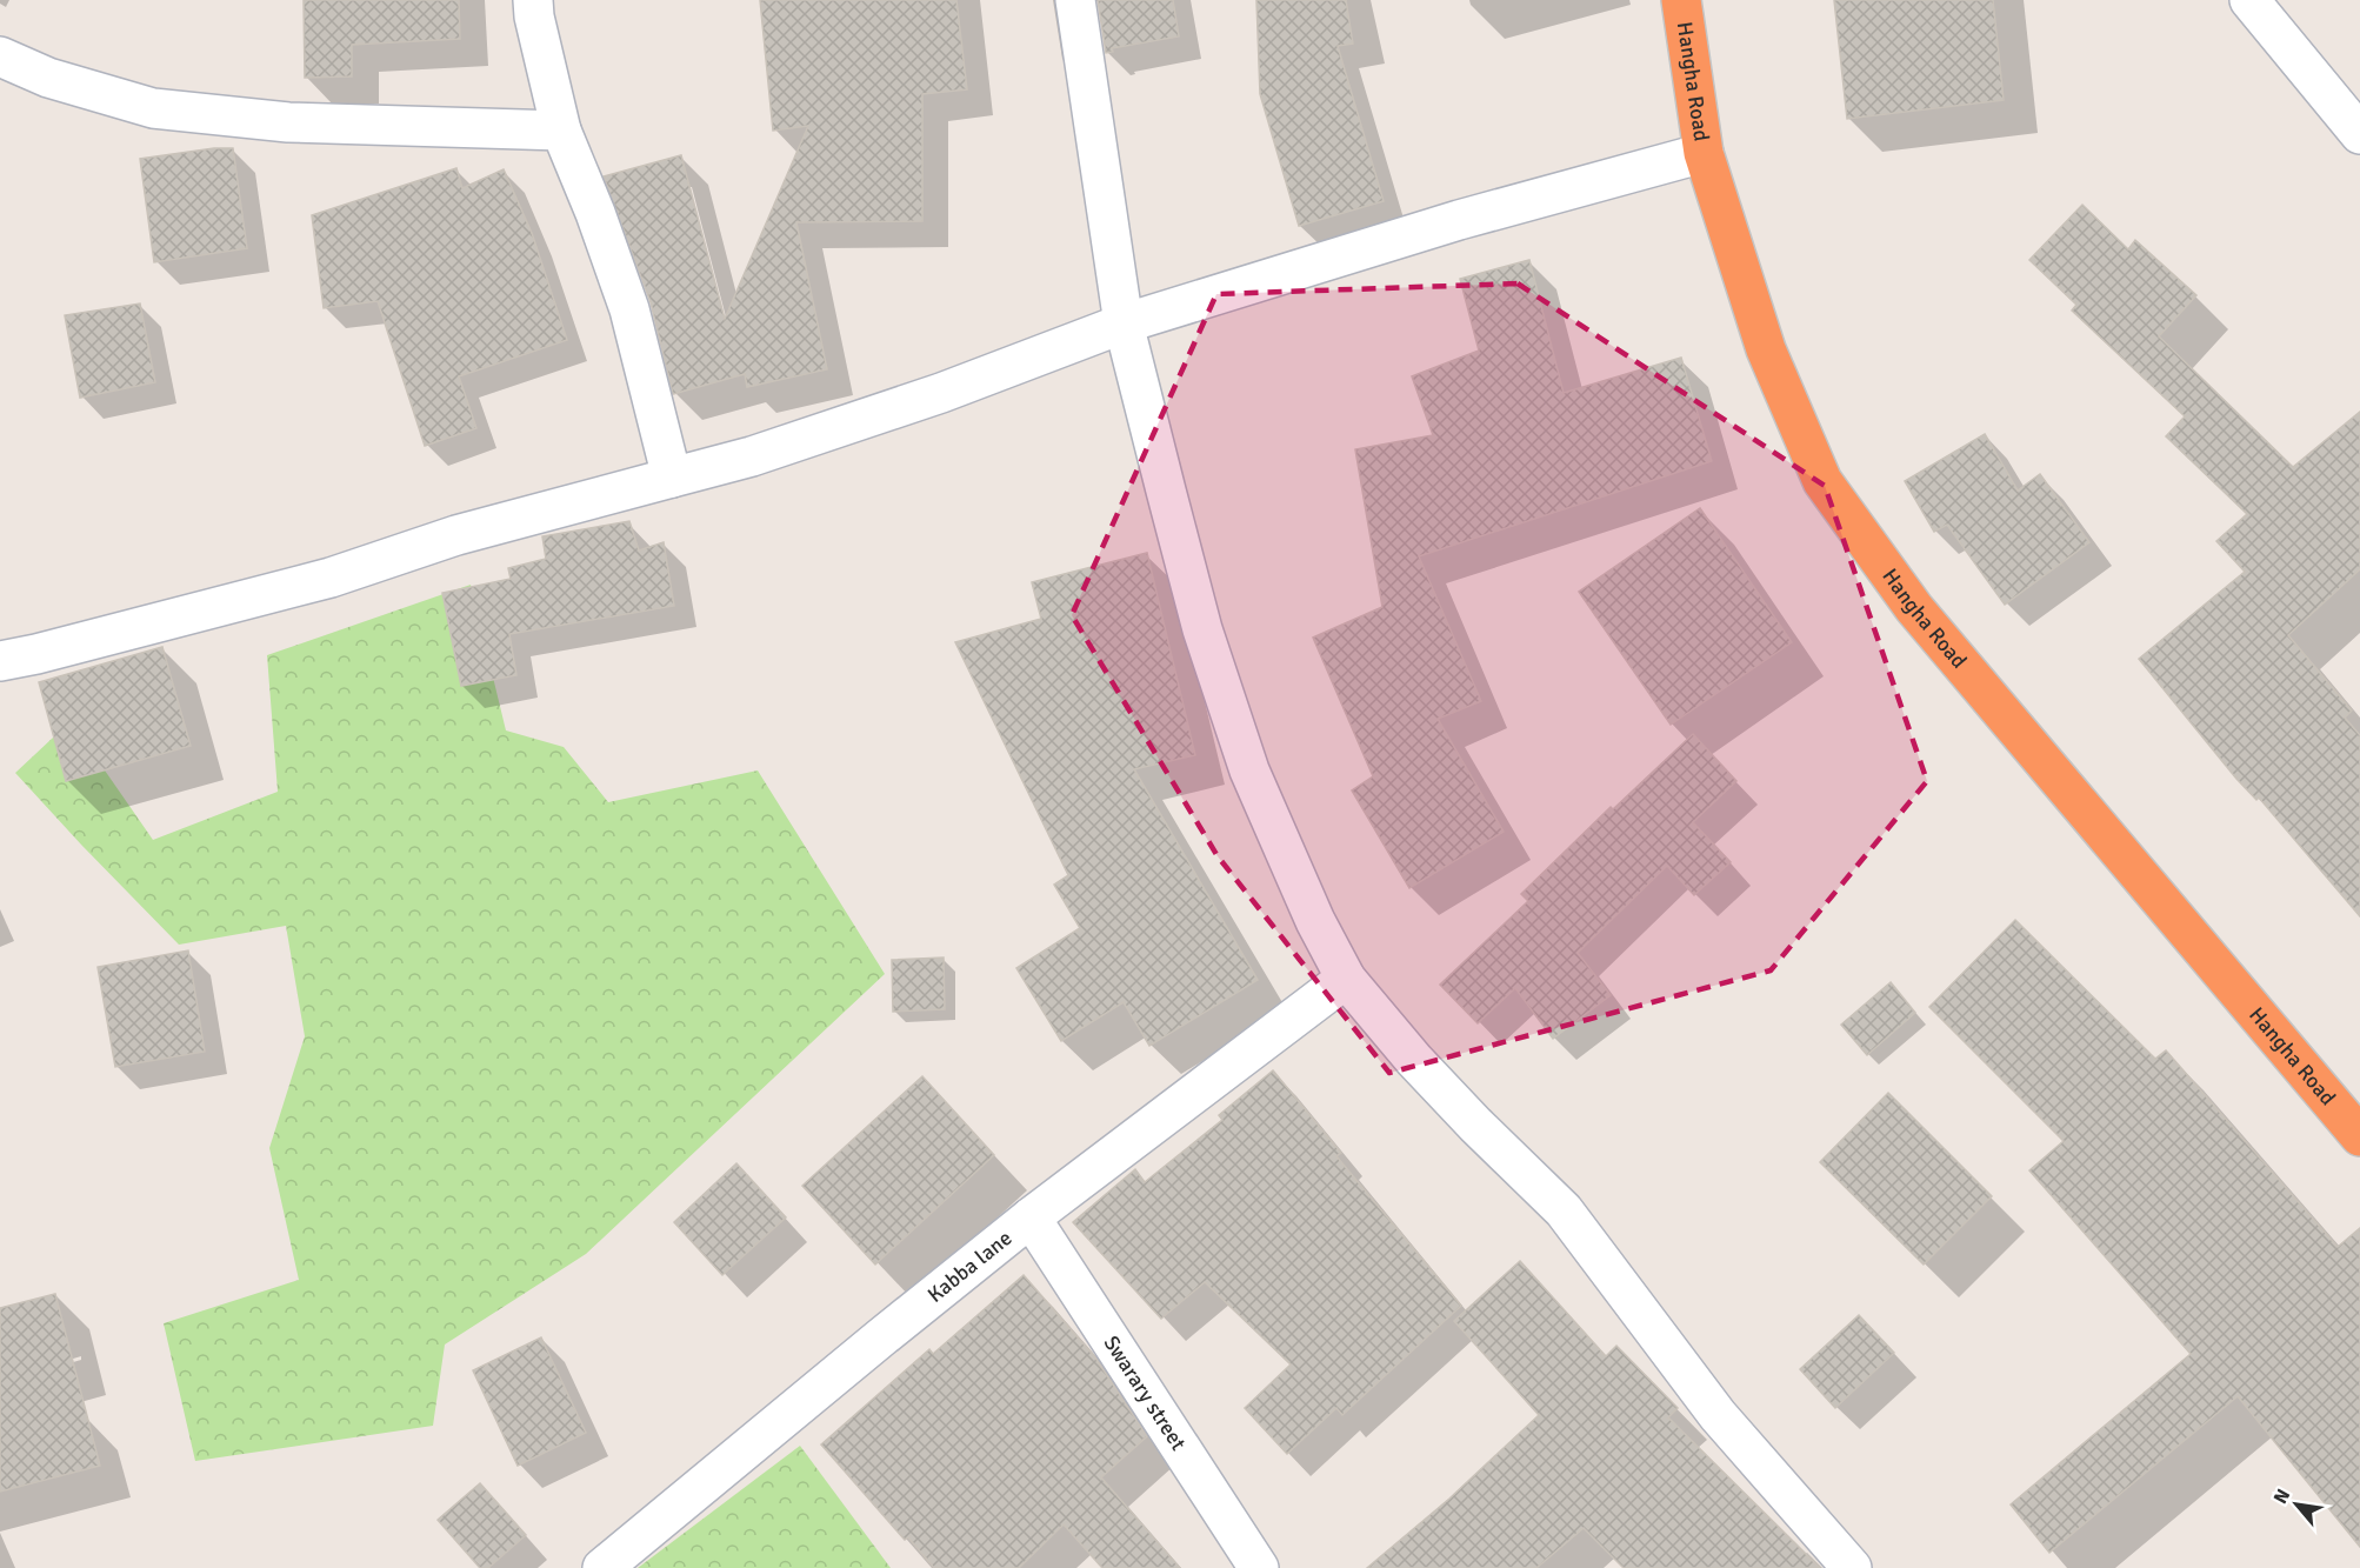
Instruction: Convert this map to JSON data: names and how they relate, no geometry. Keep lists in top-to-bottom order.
{
  "streets": {
    "highway": ["Hangha Road"],
    "street": ["Kabba lane", "Swarary street"]
  },
  "crossings": [
    ["Kabba lane", "Swarary street"]
  ],
  "north": "top left"
}
